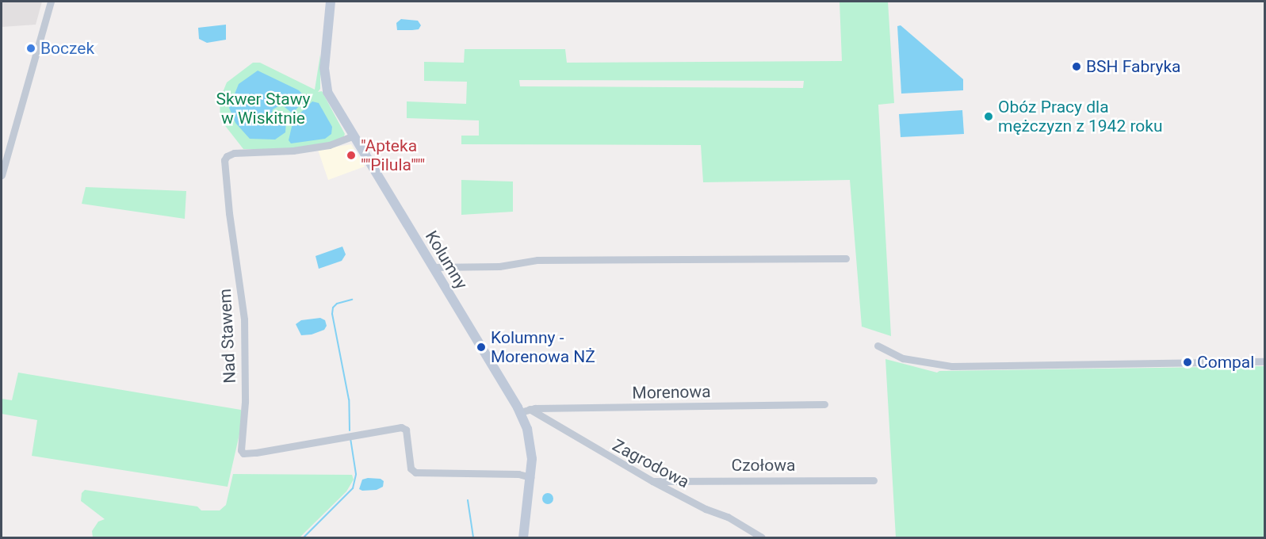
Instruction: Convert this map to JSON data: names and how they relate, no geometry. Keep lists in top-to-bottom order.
{
  "streets": {
    "street": [
      "Kolumny",
      "Nad Stawem",
      "Morenowa",
      "Zagrodowa",
      "Czołowa"
    ]
  },
  "crossings": [
    ["Kolumny", "Nad Stawem"],
    ["Kolumny", "Morenowa"],
    ["Kolumny", "Zagrodowa"],
    ["Morenowa", "Zagrodowa"],
    ["Zagrodowa", "Czołowa"]
  ],
  "parks": ["Skwer Stawy w Wiskitnie"],
  "places": [
    "Boczek",
    "BSH Fabryka",
    "Obóz Pracy dla mężczyzn z 1942 roku",
    "\"Apteka \"\"Pilula\"\"\"",
    "Kolumny - Morenowa NŻ",
    "Compal"
  ]
}
